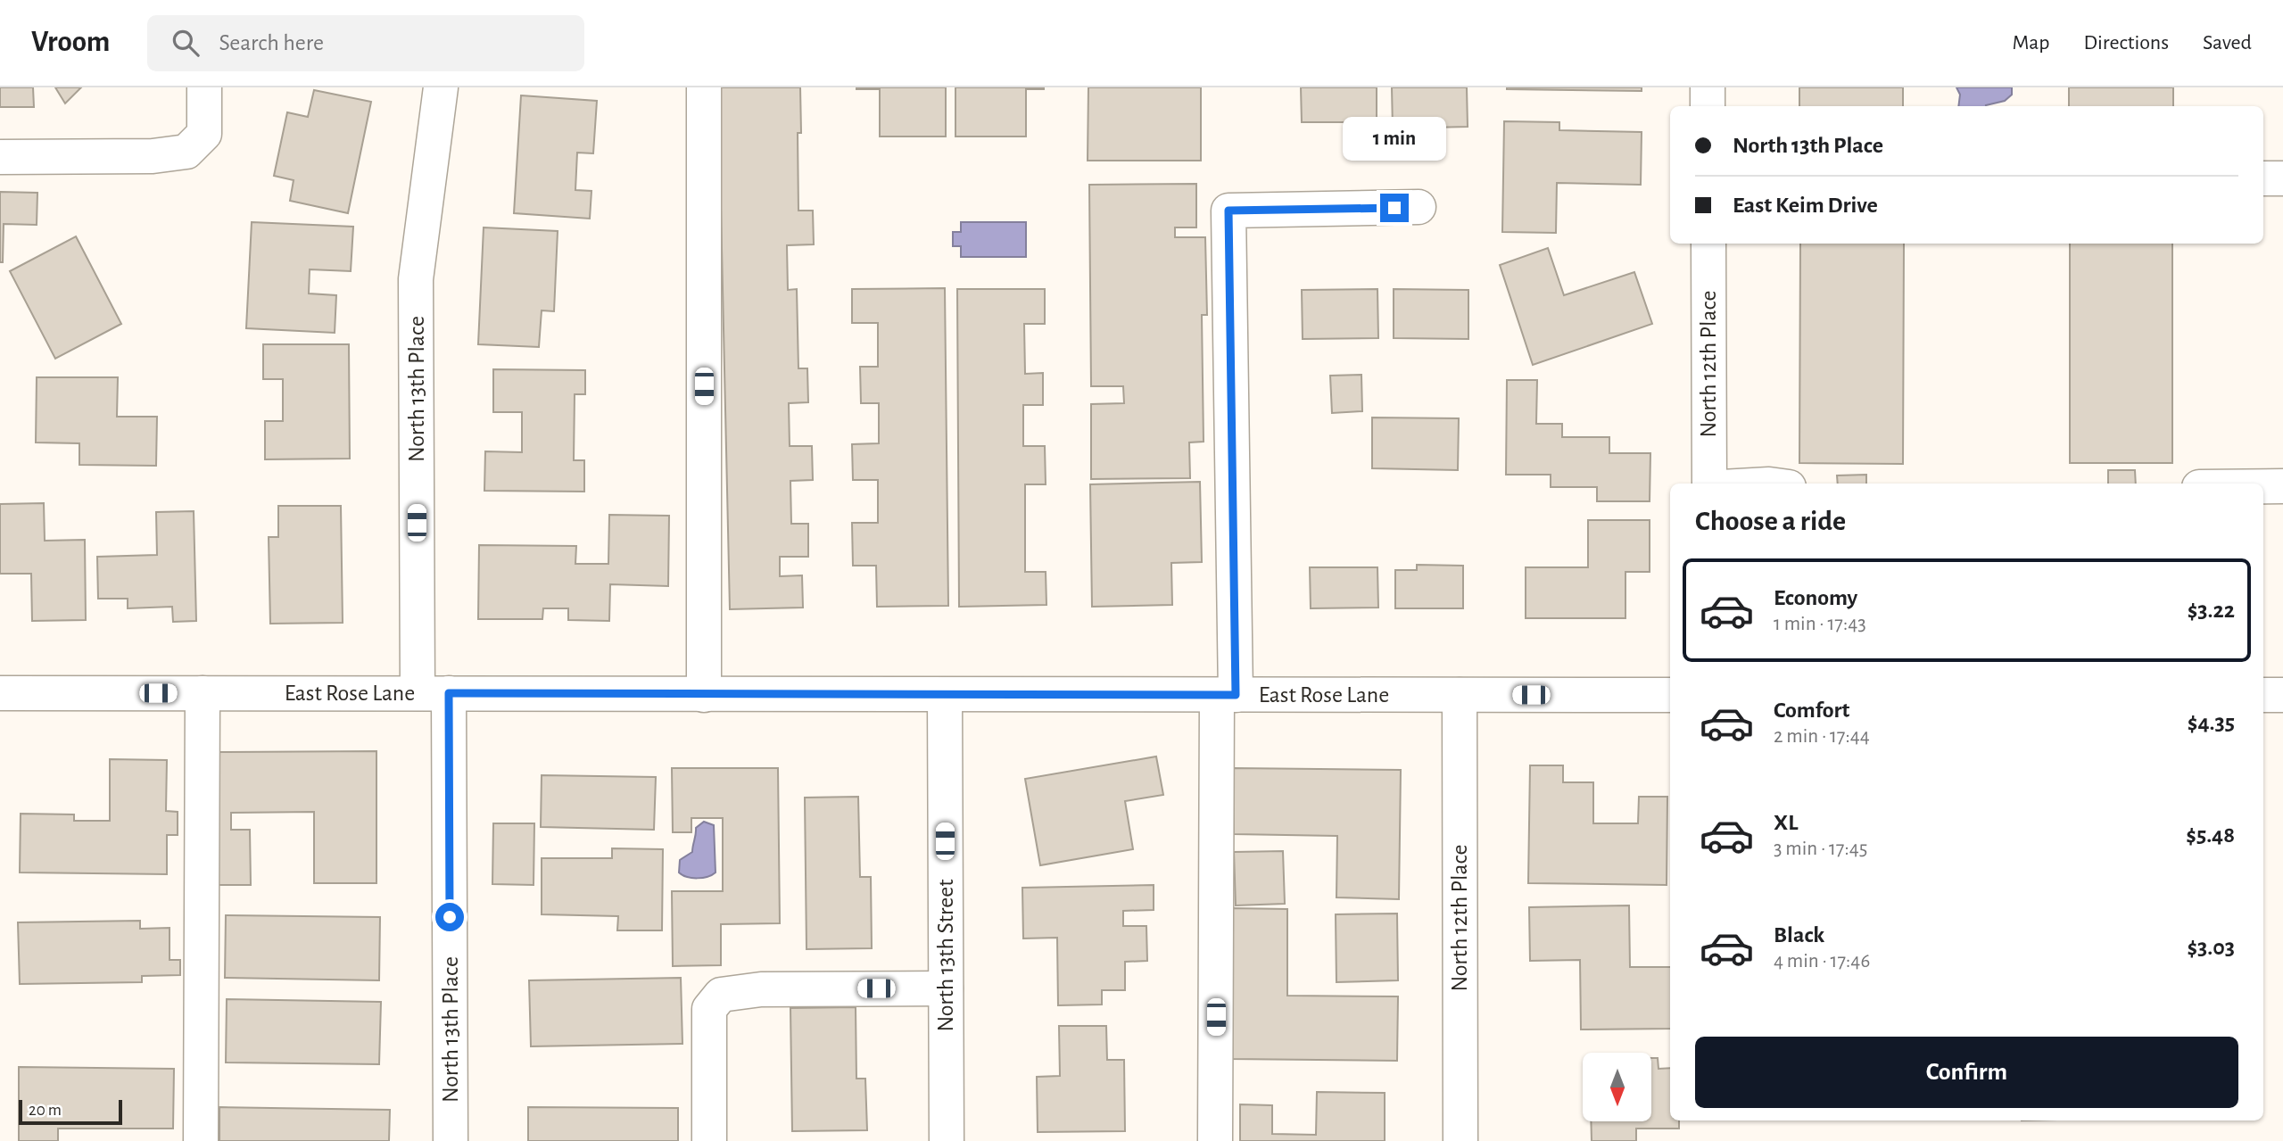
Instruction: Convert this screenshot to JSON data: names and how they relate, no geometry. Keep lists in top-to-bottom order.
{
  "streets": {
    "street": [
      "North 12th Place",
      "North 13th Place",
      "East Rose Lane",
      "North 13th Street"
    ]
  },
  "crossings": [
    ["North 12th Place", "East Rose Lane"],
    ["North 13th Place", "East Rose Lane"],
    ["East Rose Lane", "North 13th Street"]
  ],
  "scale_bar": "20 m",
  "north": "bottom",
  "page": {
    "header": "Vroom",
    "search": "Search here",
    "nav": ["Map", "Directions", "Saved"],
    "banner": ["North 13th Place", "East Keim Drive"],
    "bubble": "1 min",
    "heading": "Choose a ride",
    "list": [
      {
        "name": "Economy",
        "note": "1 min · 17:43",
        "value": "$3.22"
      },
      {
        "name": "Comfort",
        "note": "2 min · 17:44",
        "value": "$4.35"
      },
      {
        "name": "XL",
        "note": "3 min · 17:45",
        "value": "$5.48"
      },
      {
        "name": "Black",
        "note": "4 min · 17:46",
        "value": "$3.03"
      }
    ],
    "buttons": "Confirm",
    "scale": "20 m"
  }
}
